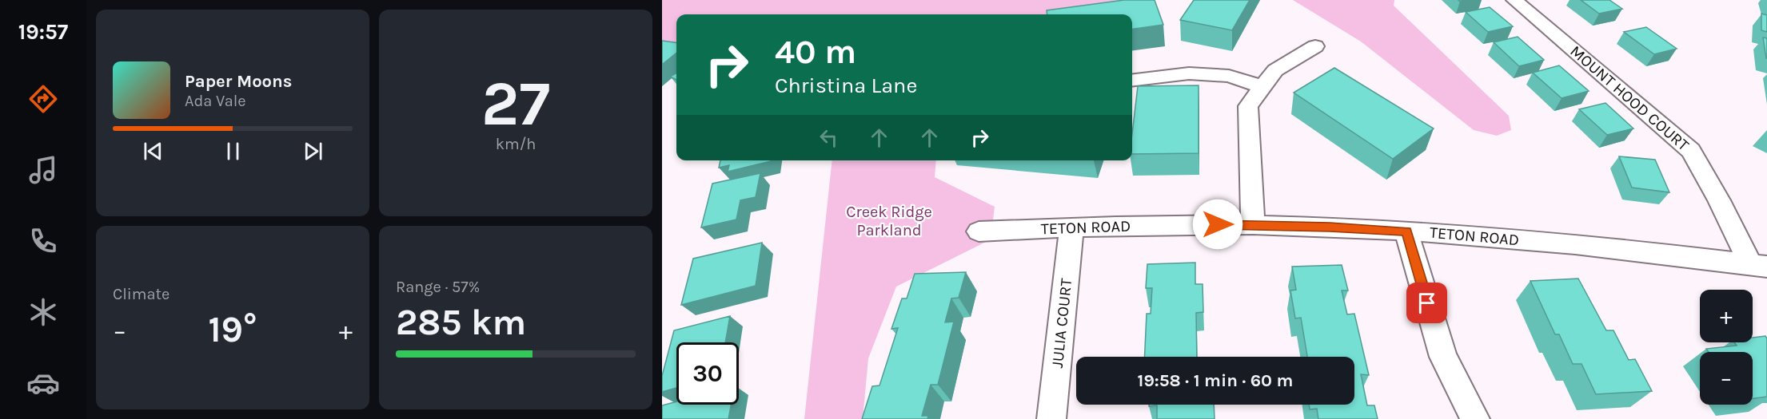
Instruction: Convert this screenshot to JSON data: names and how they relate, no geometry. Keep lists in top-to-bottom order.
{
  "streets": {
    "street": ["MOUNT HOOD COURT", "TETON ROAD", "JULIA COURT"]
  },
  "crossings": [
    ["MOUNT HOOD COURT", "TETON ROAD"],
    ["TETON ROAD", "JULIA COURT"]
  ],
  "parks": ["Creek Ridge Parkland"],
  "page": {
    "tabs": "19:57",
    "tile": [
      ["27", "km/h"],
      "Climate",
      ["Range · 57%", "285 km"]
    ],
    "turn": ["40 m", "Christina Lane"],
    "song": ["Paper Moons", "Ada Vale"],
    "map_buttons": ["+", "−"],
    "heat": ["−", "19°", "+"],
    "limit": "30",
    "trip": "19:58 · 1 min · 60 m"
  }
}
